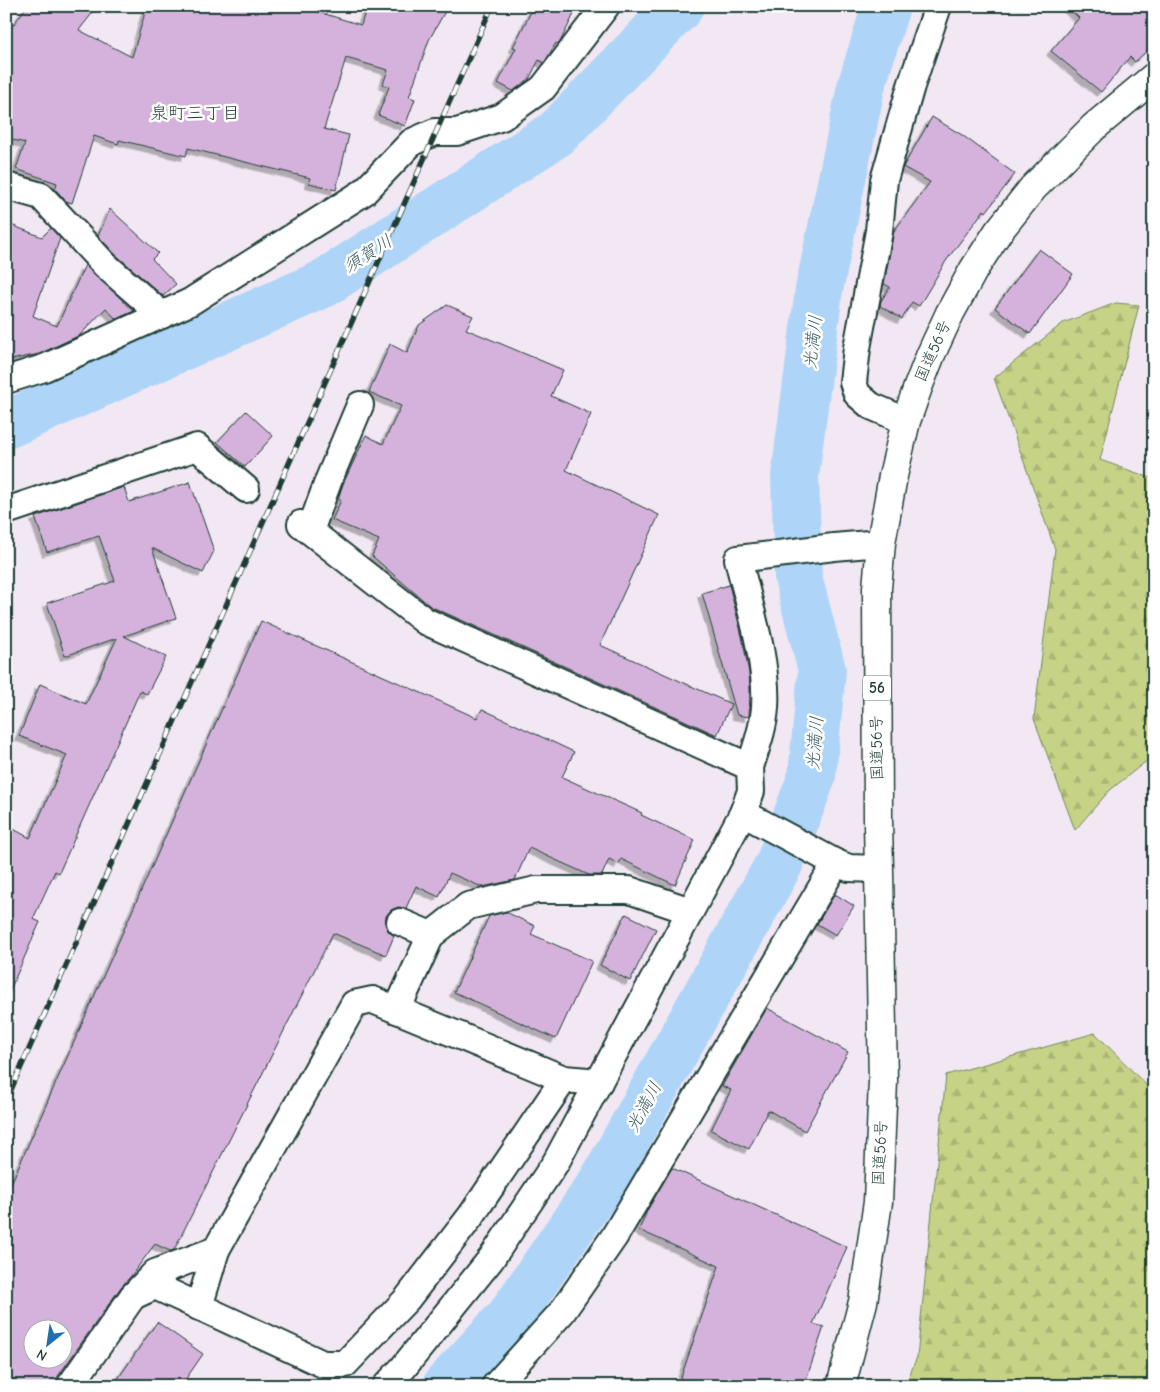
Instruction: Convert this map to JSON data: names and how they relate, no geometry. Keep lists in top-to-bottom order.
{
  "streets": {
    "highway": ["国道56号", "56"]
  },
  "districts": ["泉町三丁目"],
  "water": ["須賀川", "光満川"],
  "north": "bottom left"
}
